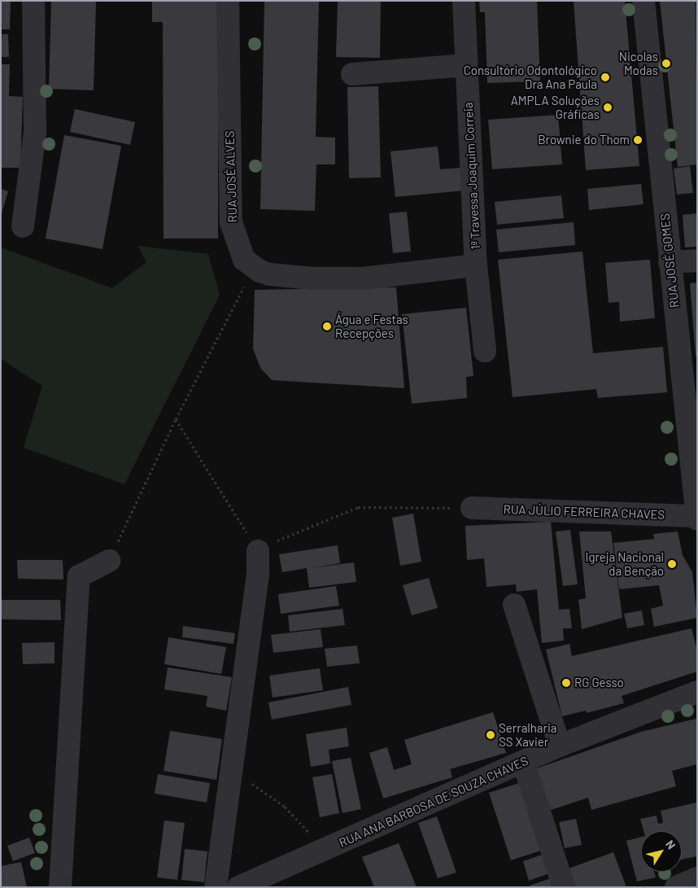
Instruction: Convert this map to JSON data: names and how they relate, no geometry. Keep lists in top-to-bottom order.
{
  "streets": {
    "street": [
      "1ª Travessa Joaquim Correia",
      "RUA JOSÉ ALVES",
      "RUA JOSÉ GOMES",
      "RUA JÚLIO FERREIRA CHAVES",
      "RUA ANA BARBOSA DE SOUZA CHAVES"
    ]
  },
  "crossings": [
    ["1ª Travessa Joaquim Correia", "RUA JOSÉ ALVES"],
    ["RUA JOSÉ GOMES", "RUA JÚLIO FERREIRA CHAVES"]
  ],
  "places": [
    "Nicolas Modas",
    "Consultório Odontológico Dra Ana Paula",
    "AMPLA Soluções Gráficas",
    "Brownie do Thom",
    "Água e Festas Recepções",
    "Igreja Nacional da Benção",
    "RG Gesso",
    "Serralharia SS Xavier"
  ],
  "north": "top right"
}
